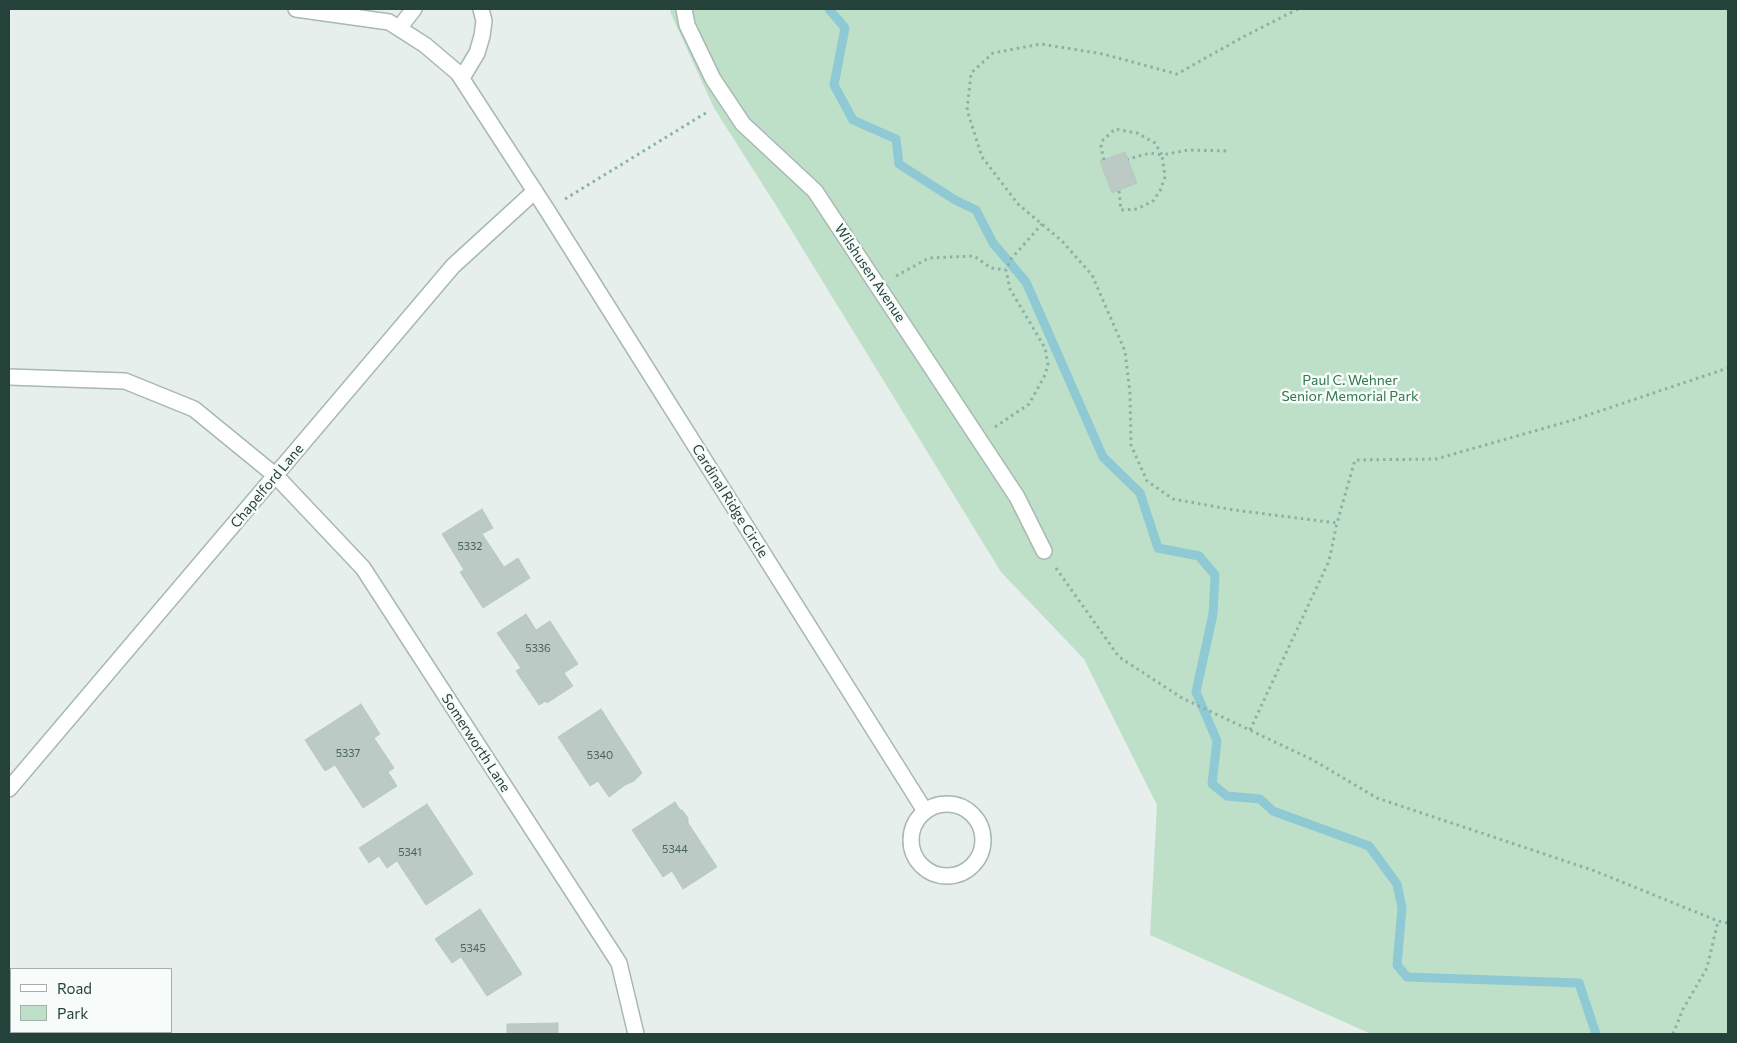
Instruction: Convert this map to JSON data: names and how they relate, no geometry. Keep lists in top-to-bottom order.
{
  "streets": {
    "street": [
      "Wilshusen Avenue",
      "Chapelford Lane",
      "Cardinal Ridge Circle",
      "Somerworth Lane"
    ]
  },
  "crossings": [
    ["Chapelford Lane", "Cardinal Ridge Circle"],
    ["Chapelford Lane", "Somerworth Lane"]
  ],
  "parks": ["Paul C. Wehner Senior Memorial Park"],
  "house_numbers": [
    "5332",
    "5336",
    "5337",
    "5340",
    "5344",
    "5341",
    "5345"
  ],
  "legend": ["Road", "Park"]
}
